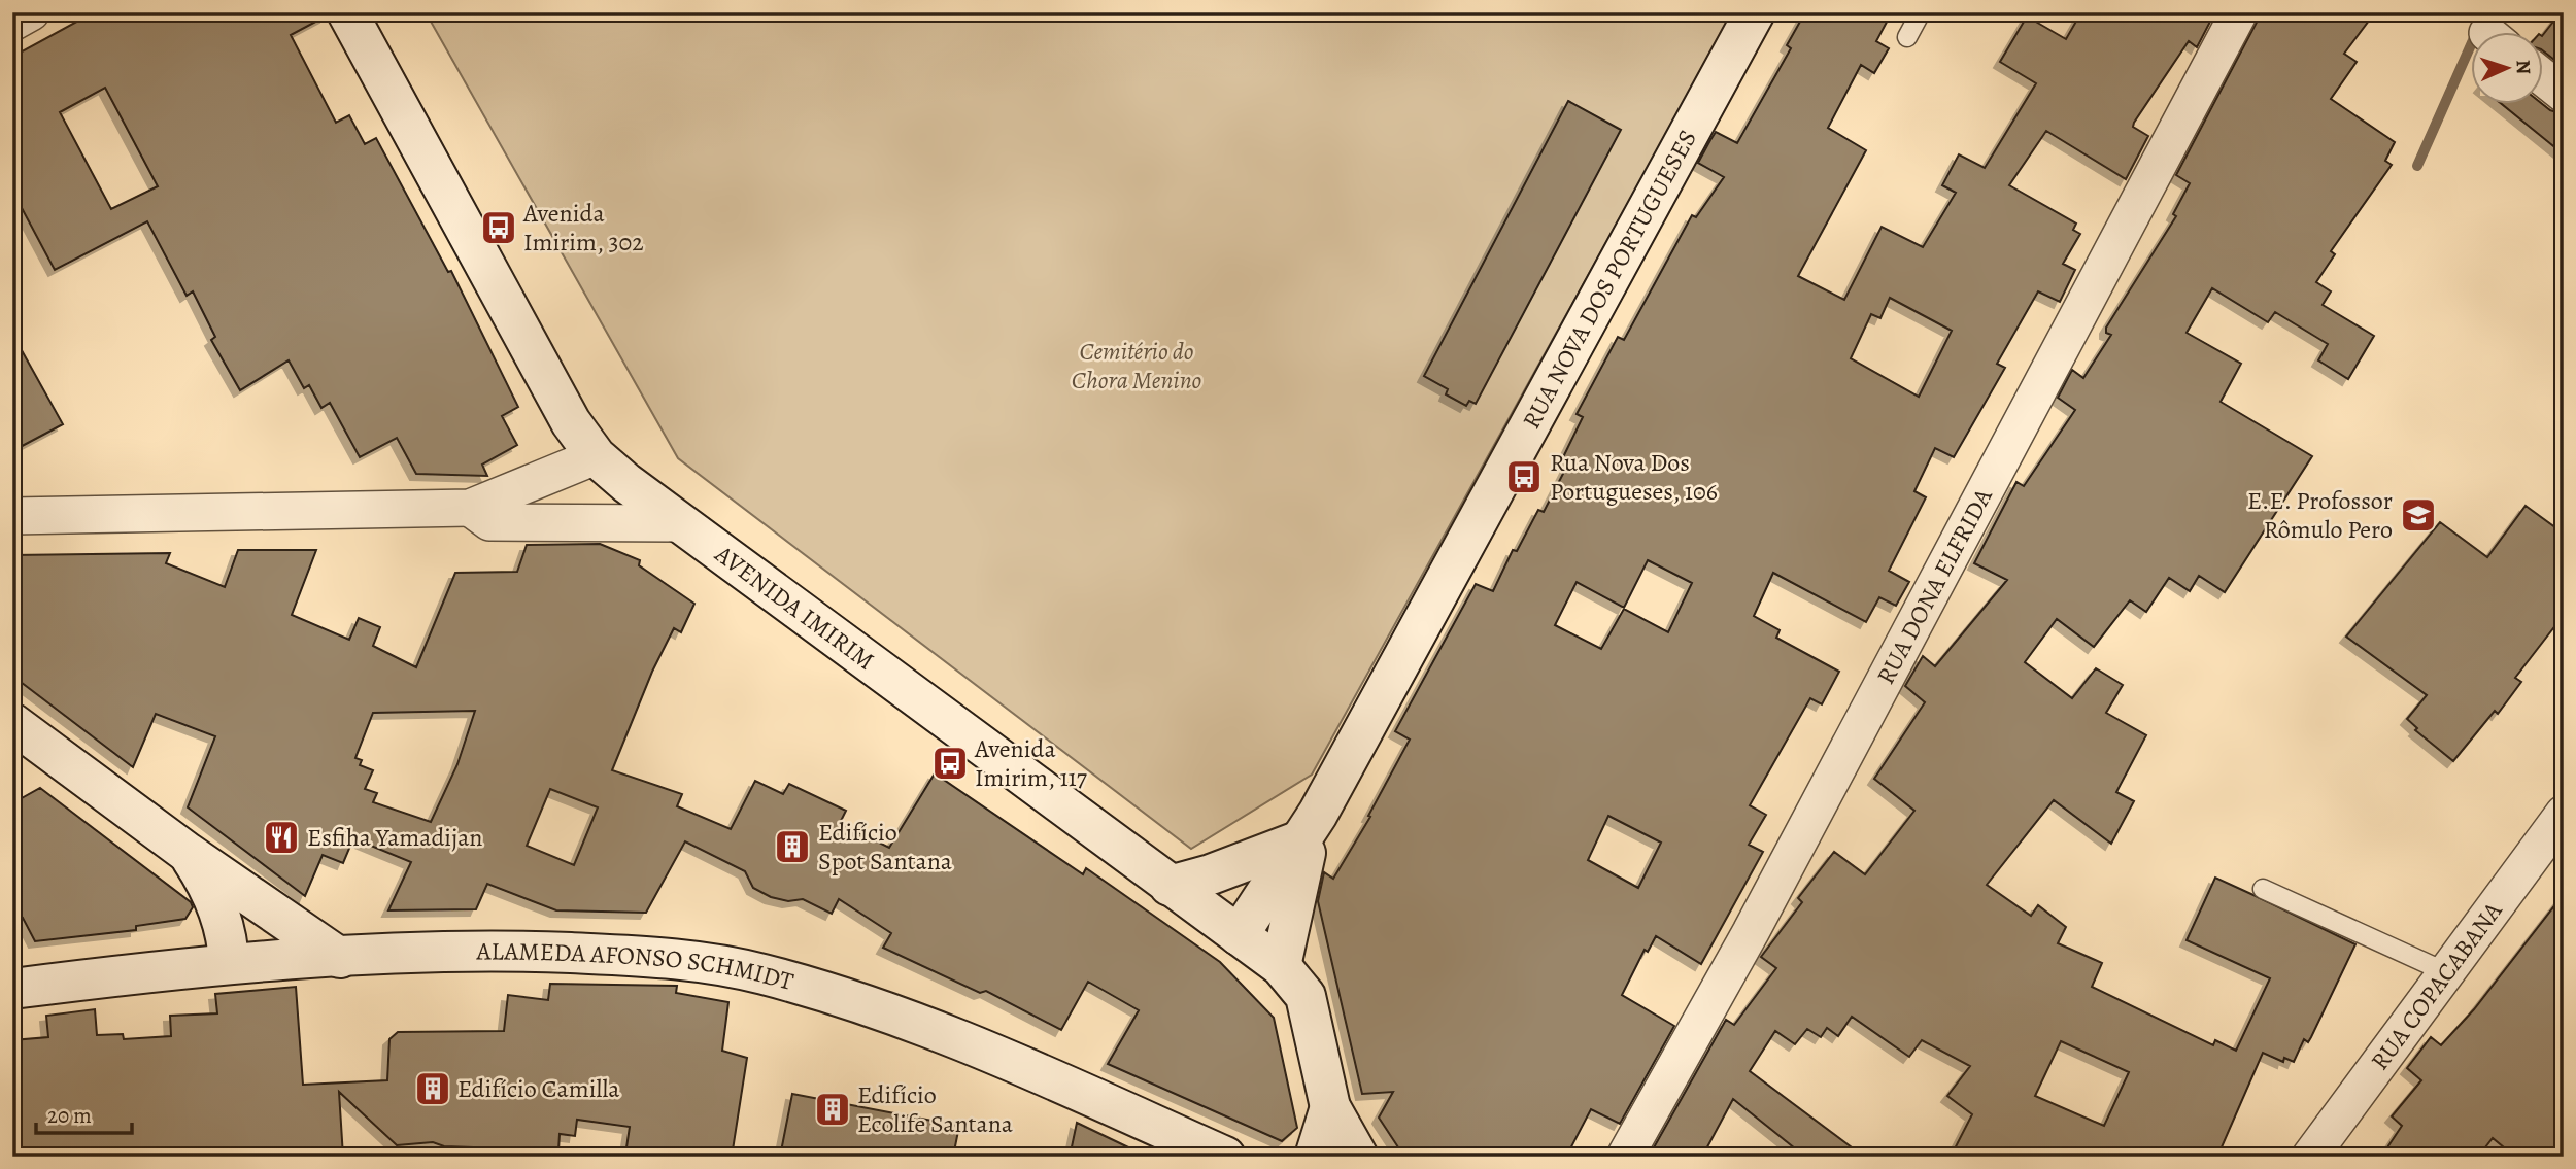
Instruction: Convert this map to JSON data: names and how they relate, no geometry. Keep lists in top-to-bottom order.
{
  "streets": {
    "main road": ["RUA NOVA DOS PORTUGUESES", "AVENIDA IMIRIM", "ALAMEDA AFONSO SCHMIDT"],
    "street": ["RUA DONA ELFRIDA", "RUA COPACABANA"]
  },
  "crossings": [
    ["RUA NOVA DOS PORTUGUESES", "AVENIDA IMIRIM"]
  ],
  "parks": ["Cemitério do Chora Menino"],
  "places": {
    "bus stop": ["Avenida Imirim, 302", "Rua Nova Dos Portugueses, 106", "Avenida Imirim, 117"],
    "school or university": ["E.E. Profossor Rômulo Pero"],
    "restaurant": ["Esfiha Yamadijan"],
    "building": ["Edifício Spot Santana", "Edifício Camilla", "Edifício Ecolife Santana"]
  },
  "scale_bar": "20 m",
  "north": "right"
}
